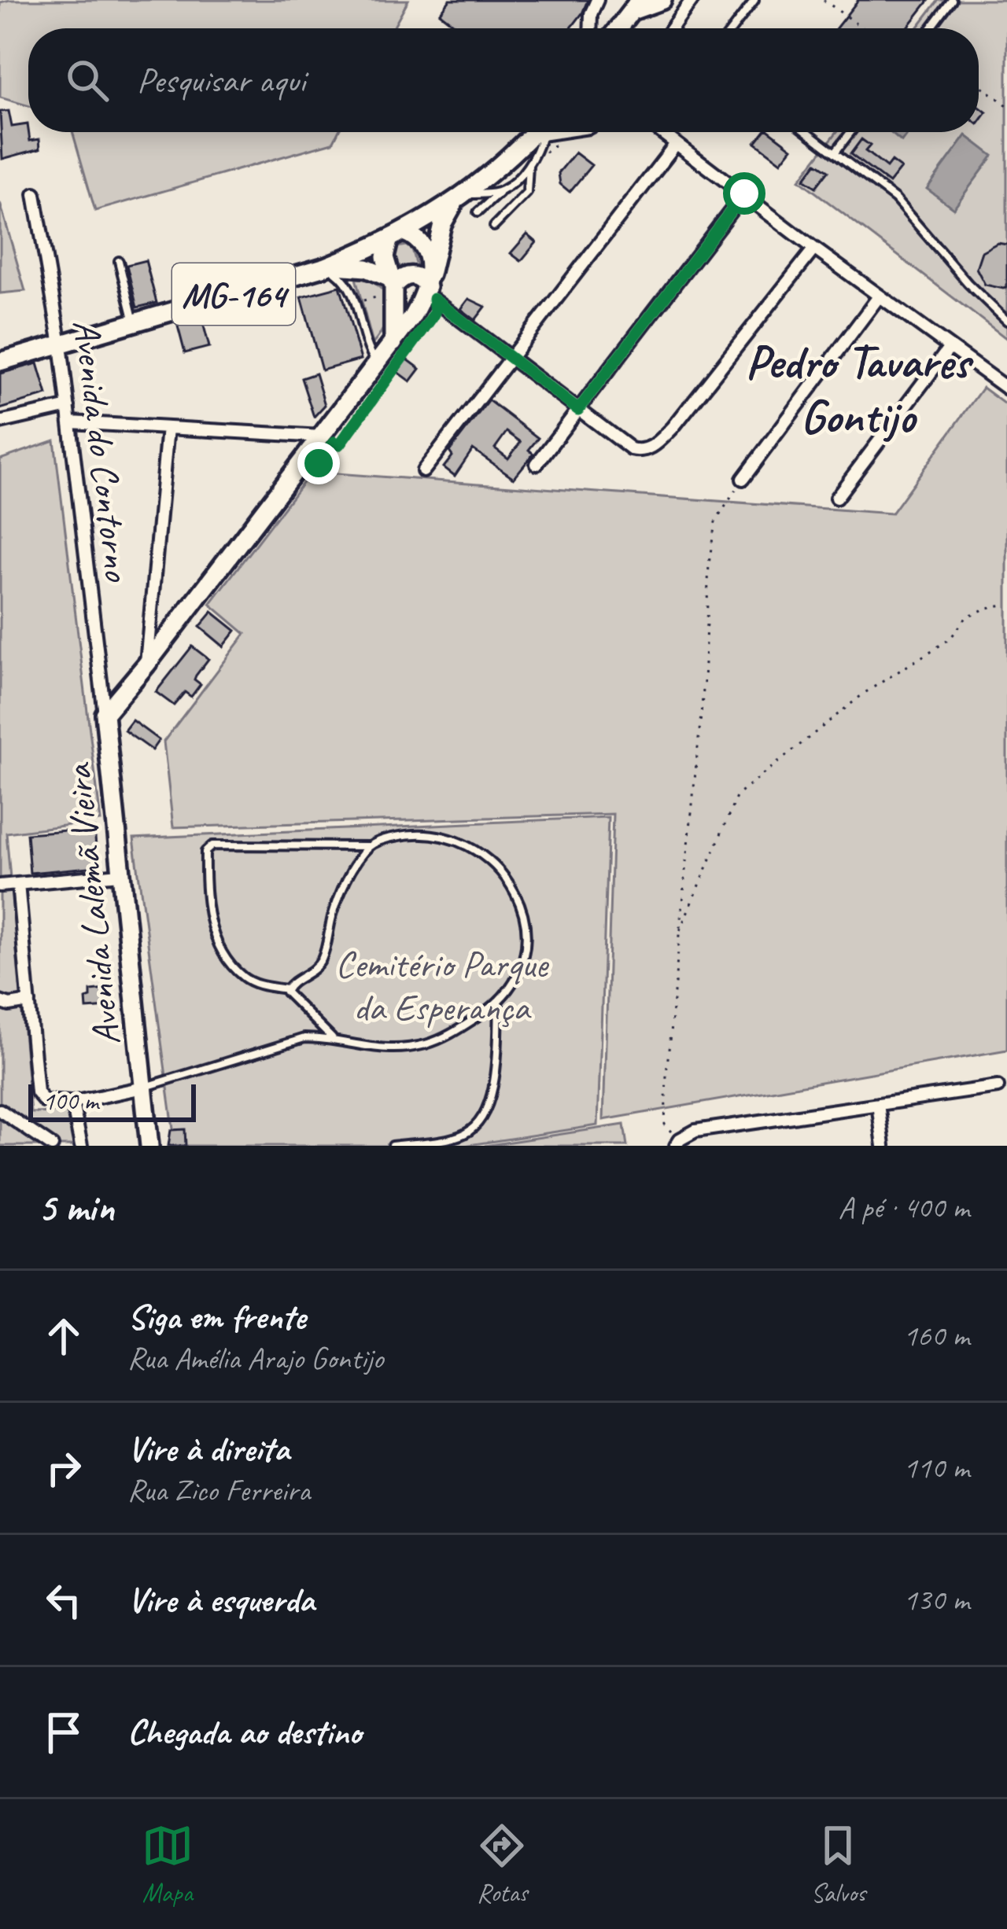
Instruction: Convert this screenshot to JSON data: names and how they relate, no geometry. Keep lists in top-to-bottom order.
{
  "streets": {
    "main road": ["MG-164", "Avenida Lalemã Vieira"],
    "street": ["Avenida do Contorno"]
  },
  "crossings": [
    ["MG-164", "Avenida do Contorno"],
    ["Avenida do Contorno", "Avenida Lalemã Vieira"]
  ],
  "districts": ["Pedro Tavares Gontijo"],
  "parks": ["Cemitério Parque da Esperança"],
  "scale_bar": "100 m",
  "page": {
    "search": "Pesquisar aqui",
    "scale": "100 m",
    "heading": ["5 min", "A pé · 400 m"],
    "list": [
      ["Siga em frente", "Rua Amélia Arajo Gontijo", "160 m"],
      ["Vire à direita", "Rua Zico Ferreira", "110 m"],
      ["Vire à esquerda", "130 m"],
      "Chegada ao destino"
    ],
    "nav": ["Mapa", "Rotas", "Salvos"]
  }
}
